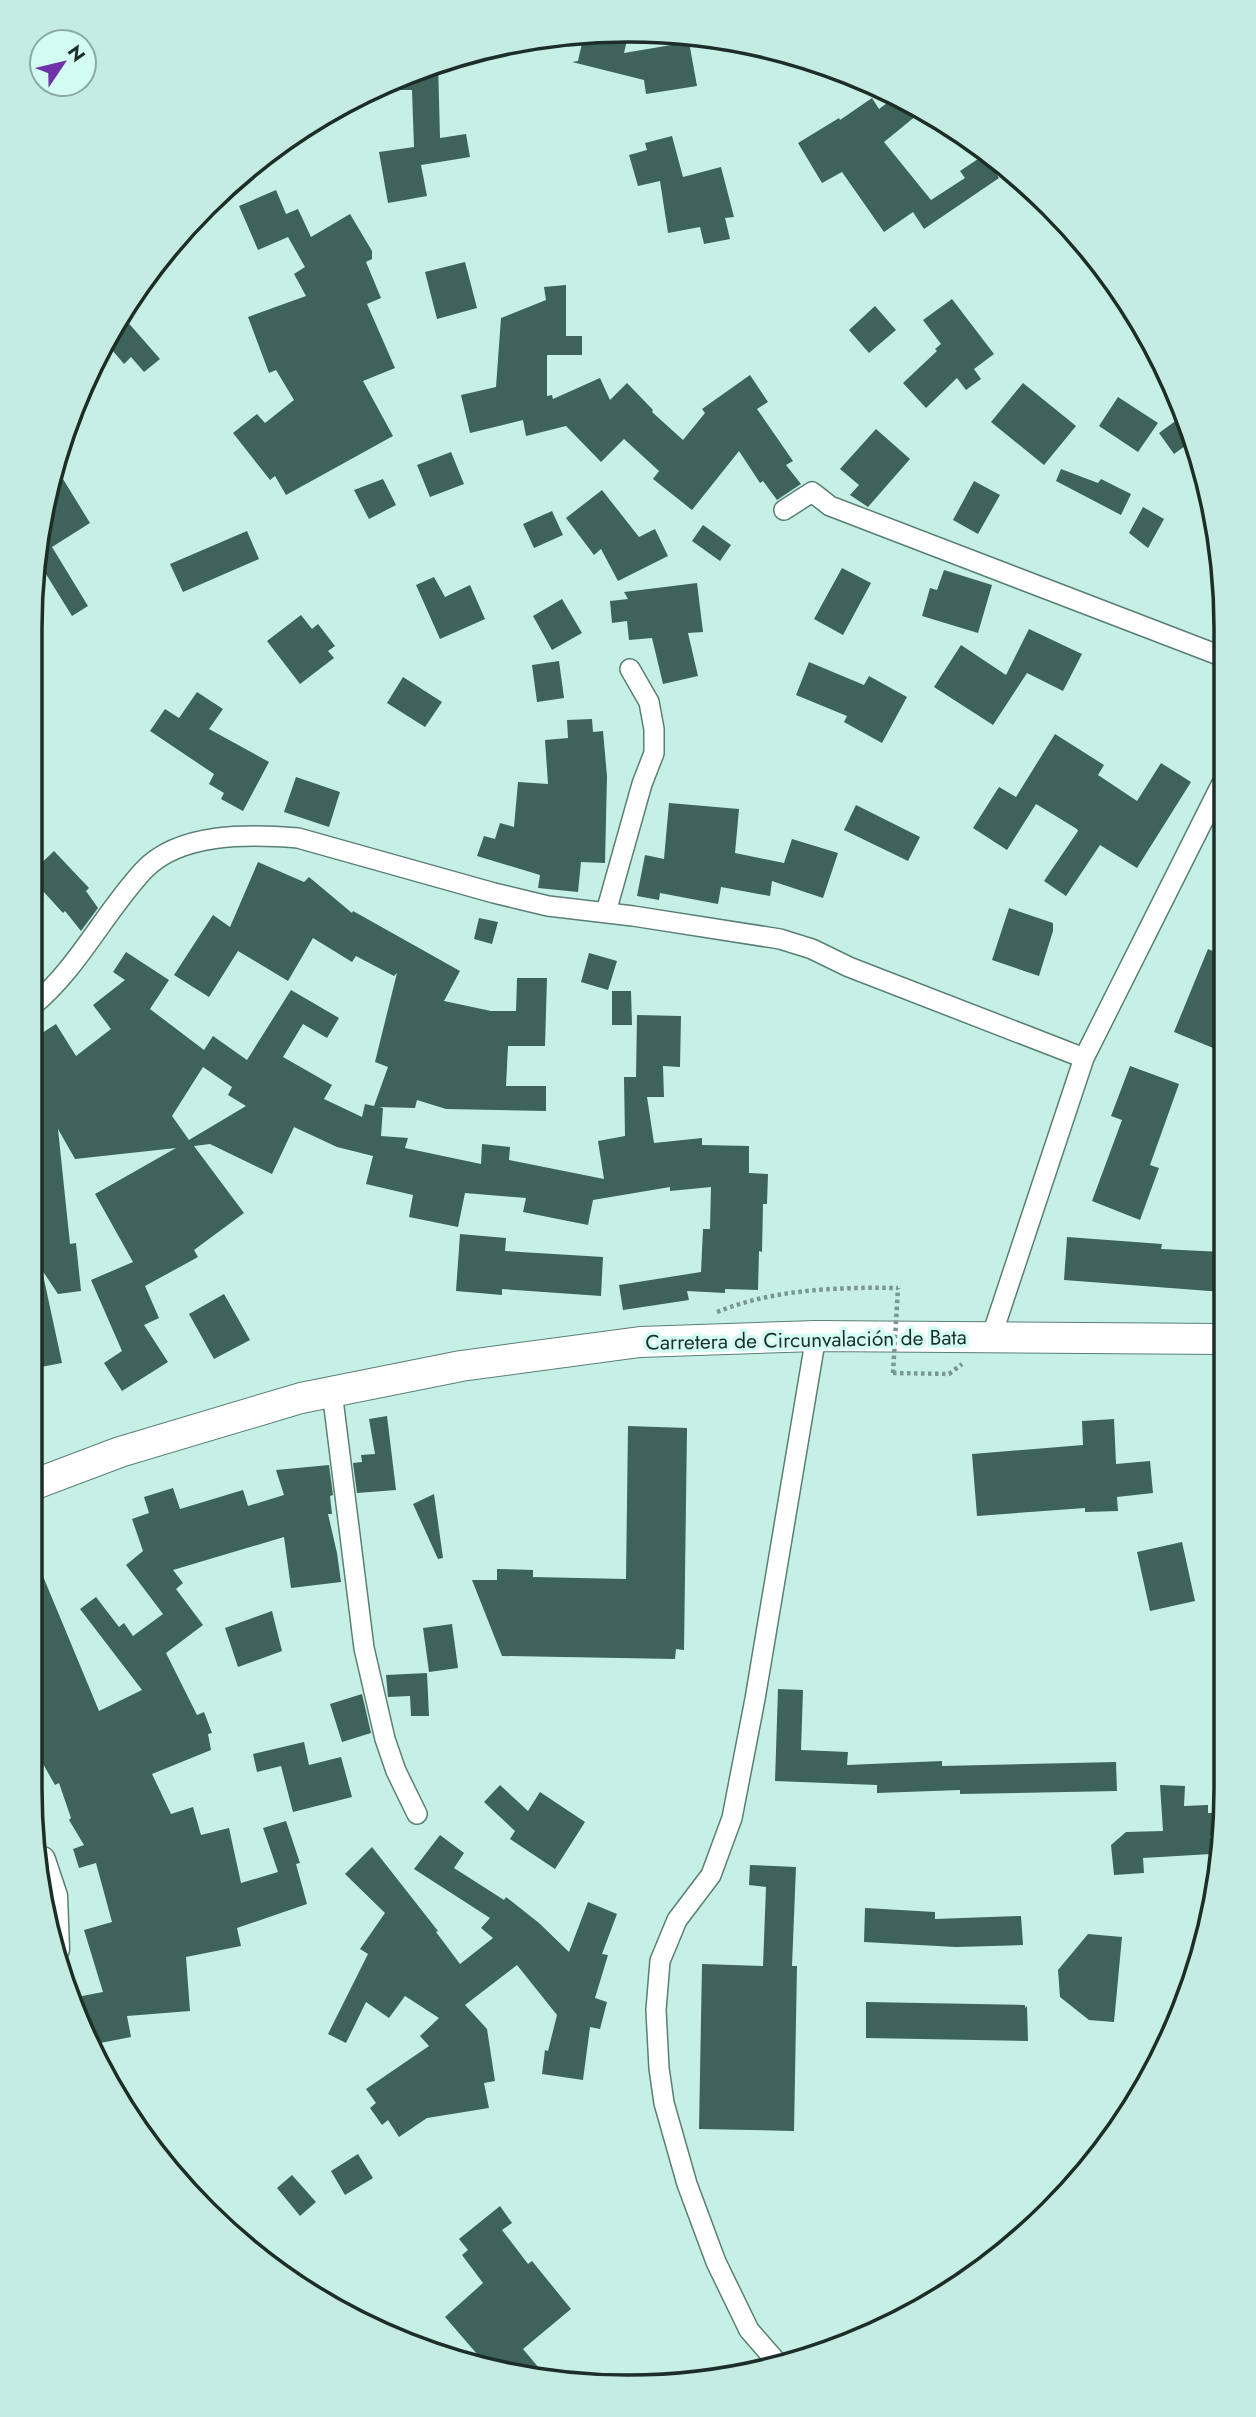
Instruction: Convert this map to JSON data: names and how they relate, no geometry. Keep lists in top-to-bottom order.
{
  "streets": {
    "main road": ["Carretera de Circunvalación de Bata"]
  },
  "north": "top right"
}
